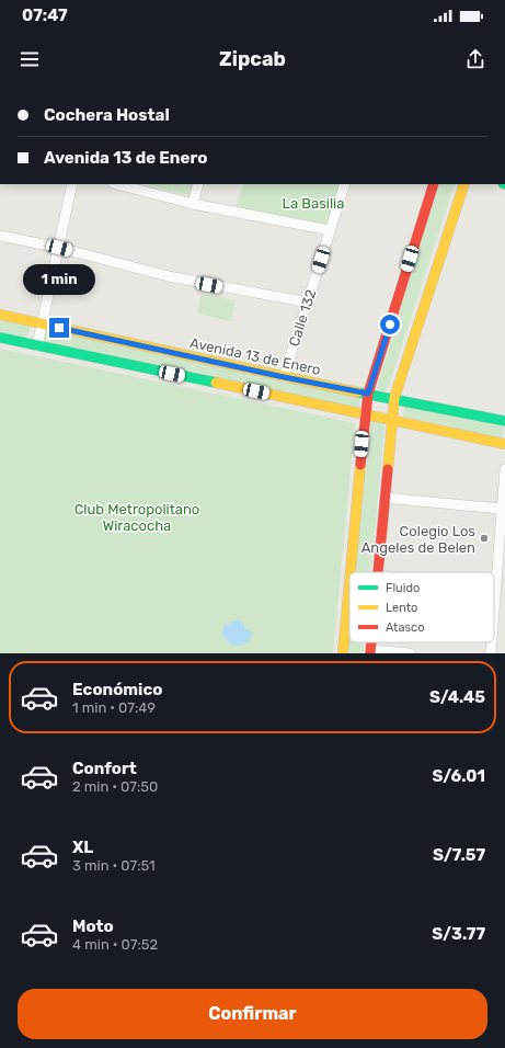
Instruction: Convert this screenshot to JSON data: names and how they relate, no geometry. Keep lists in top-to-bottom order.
{
  "streets": {
    "main road": ["Avenida 13 de Enero"],
    "street": ["Calle 132"]
  },
  "crossings": [
    ["Calle 132", "Avenida 13 de Enero"]
  ],
  "parks": ["La Basilia", "Club Metropolitano Wiracocha"],
  "places": ["Colegio Los Angeles de Belen"],
  "legend": ["Fluido", "Lento", "Atasco"],
  "page": {
    "status": "07:47",
    "header": "Zipcab",
    "banner": ["Cochera Hostal", "Avenida 13 de Enero"],
    "bubble": "1 min",
    "list": [
      {
        "name": "Económico",
        "note": "1 min · 07:49",
        "value": "S/4.45"
      },
      {
        "name": "Confort",
        "note": "2 min · 07:50",
        "value": "S/6.01"
      },
      {
        "name": "XL",
        "note": "3 min · 07:51",
        "value": "S/7.57"
      },
      {
        "name": "Moto",
        "note": "4 min · 07:52",
        "value": "S/3.77"
      }
    ],
    "buttons": "Confirmar"
  }
}
